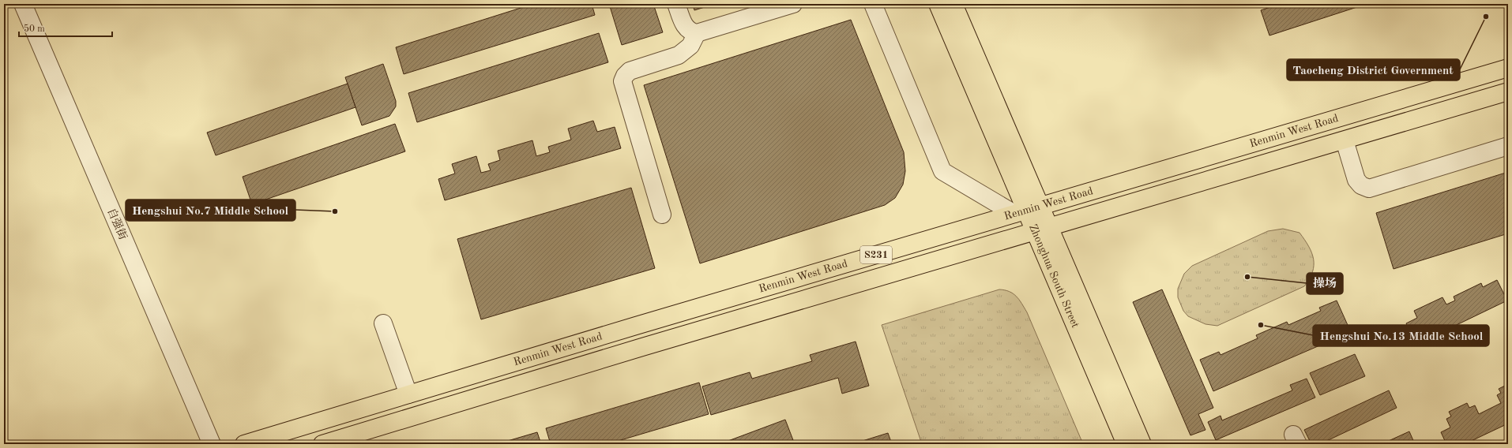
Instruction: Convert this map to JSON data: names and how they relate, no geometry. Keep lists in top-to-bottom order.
{
  "streets": {
    "main road": ["Renmin West Road", "S231", "Zhonghua South Street"],
    "street": ["自强街"]
  },
  "crossings": [
    ["Renmin West Road", "Zhonghua South Street"]
  ],
  "places": [
    "Taocheng District Government",
    "Hengshui No.7 Middle School",
    "操场",
    "Hengshui No.13 Middle School"
  ],
  "scale_bar": "50 m"
}
